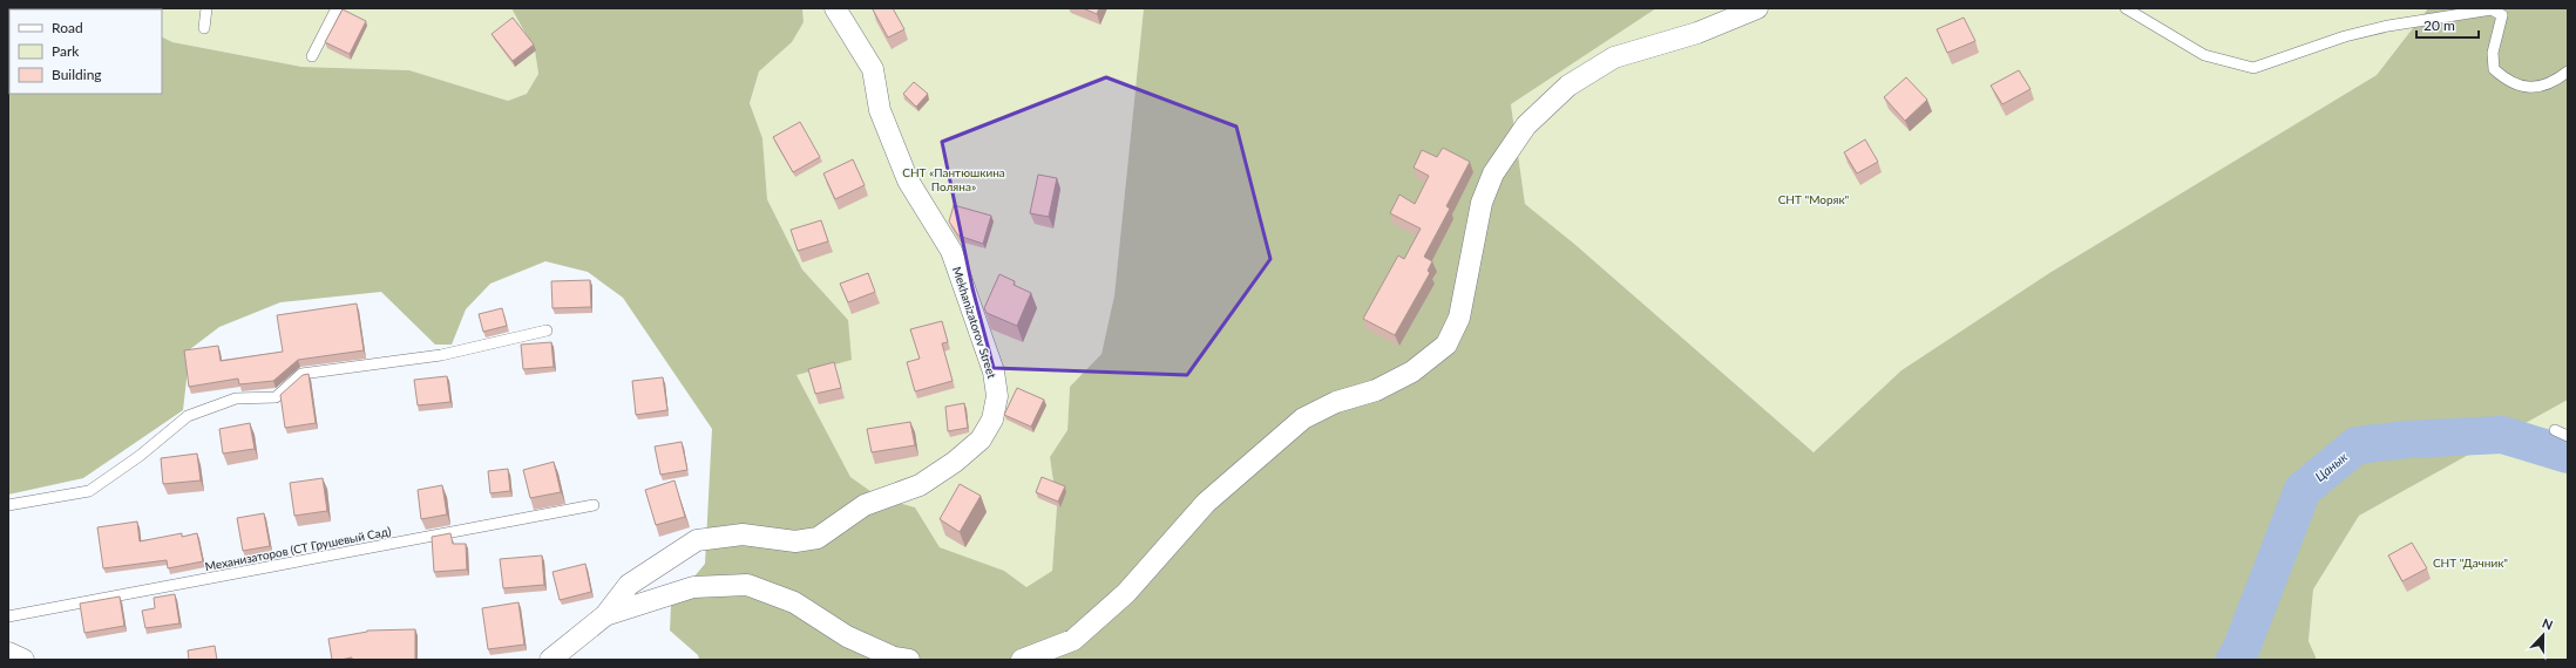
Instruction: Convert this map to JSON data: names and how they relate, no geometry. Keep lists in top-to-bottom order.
{
  "streets": {
    "street": ["Mekhanizatorov Street"],
    "lane": ["Механизаторов (СТ Грушевый Сад)"]
  },
  "water": ["Цанык"],
  "parks": ["СНТ «Пантюшкина Поляна»", "СНТ \"Моряк\"", "СНТ \"Дачник\""],
  "legend": ["Road", "Park", "Building"],
  "scale_bar": "20 m",
  "north": "top"
}
